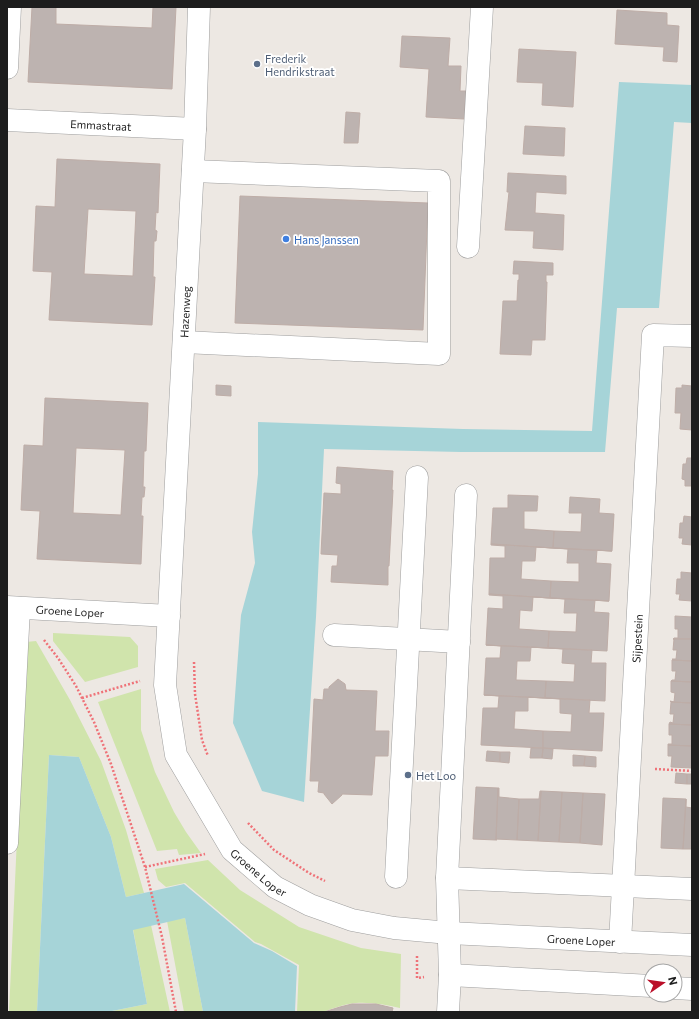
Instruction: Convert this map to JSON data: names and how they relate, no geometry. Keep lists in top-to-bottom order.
{
  "streets": {
    "street": [
      "Emmastraat",
      "Hazenweg",
      "Groene Loper",
      "Sijpestein"
    ]
  },
  "crossings": [
    ["Emmastraat", "Hazenweg"],
    ["Hazenweg", "Groene Loper"],
    ["Groene Loper", "Sijpestein"]
  ],
  "places": ["Frederik Hendrikstraat", "Hans Janssen", "Het Loo"],
  "north": "right"
}
